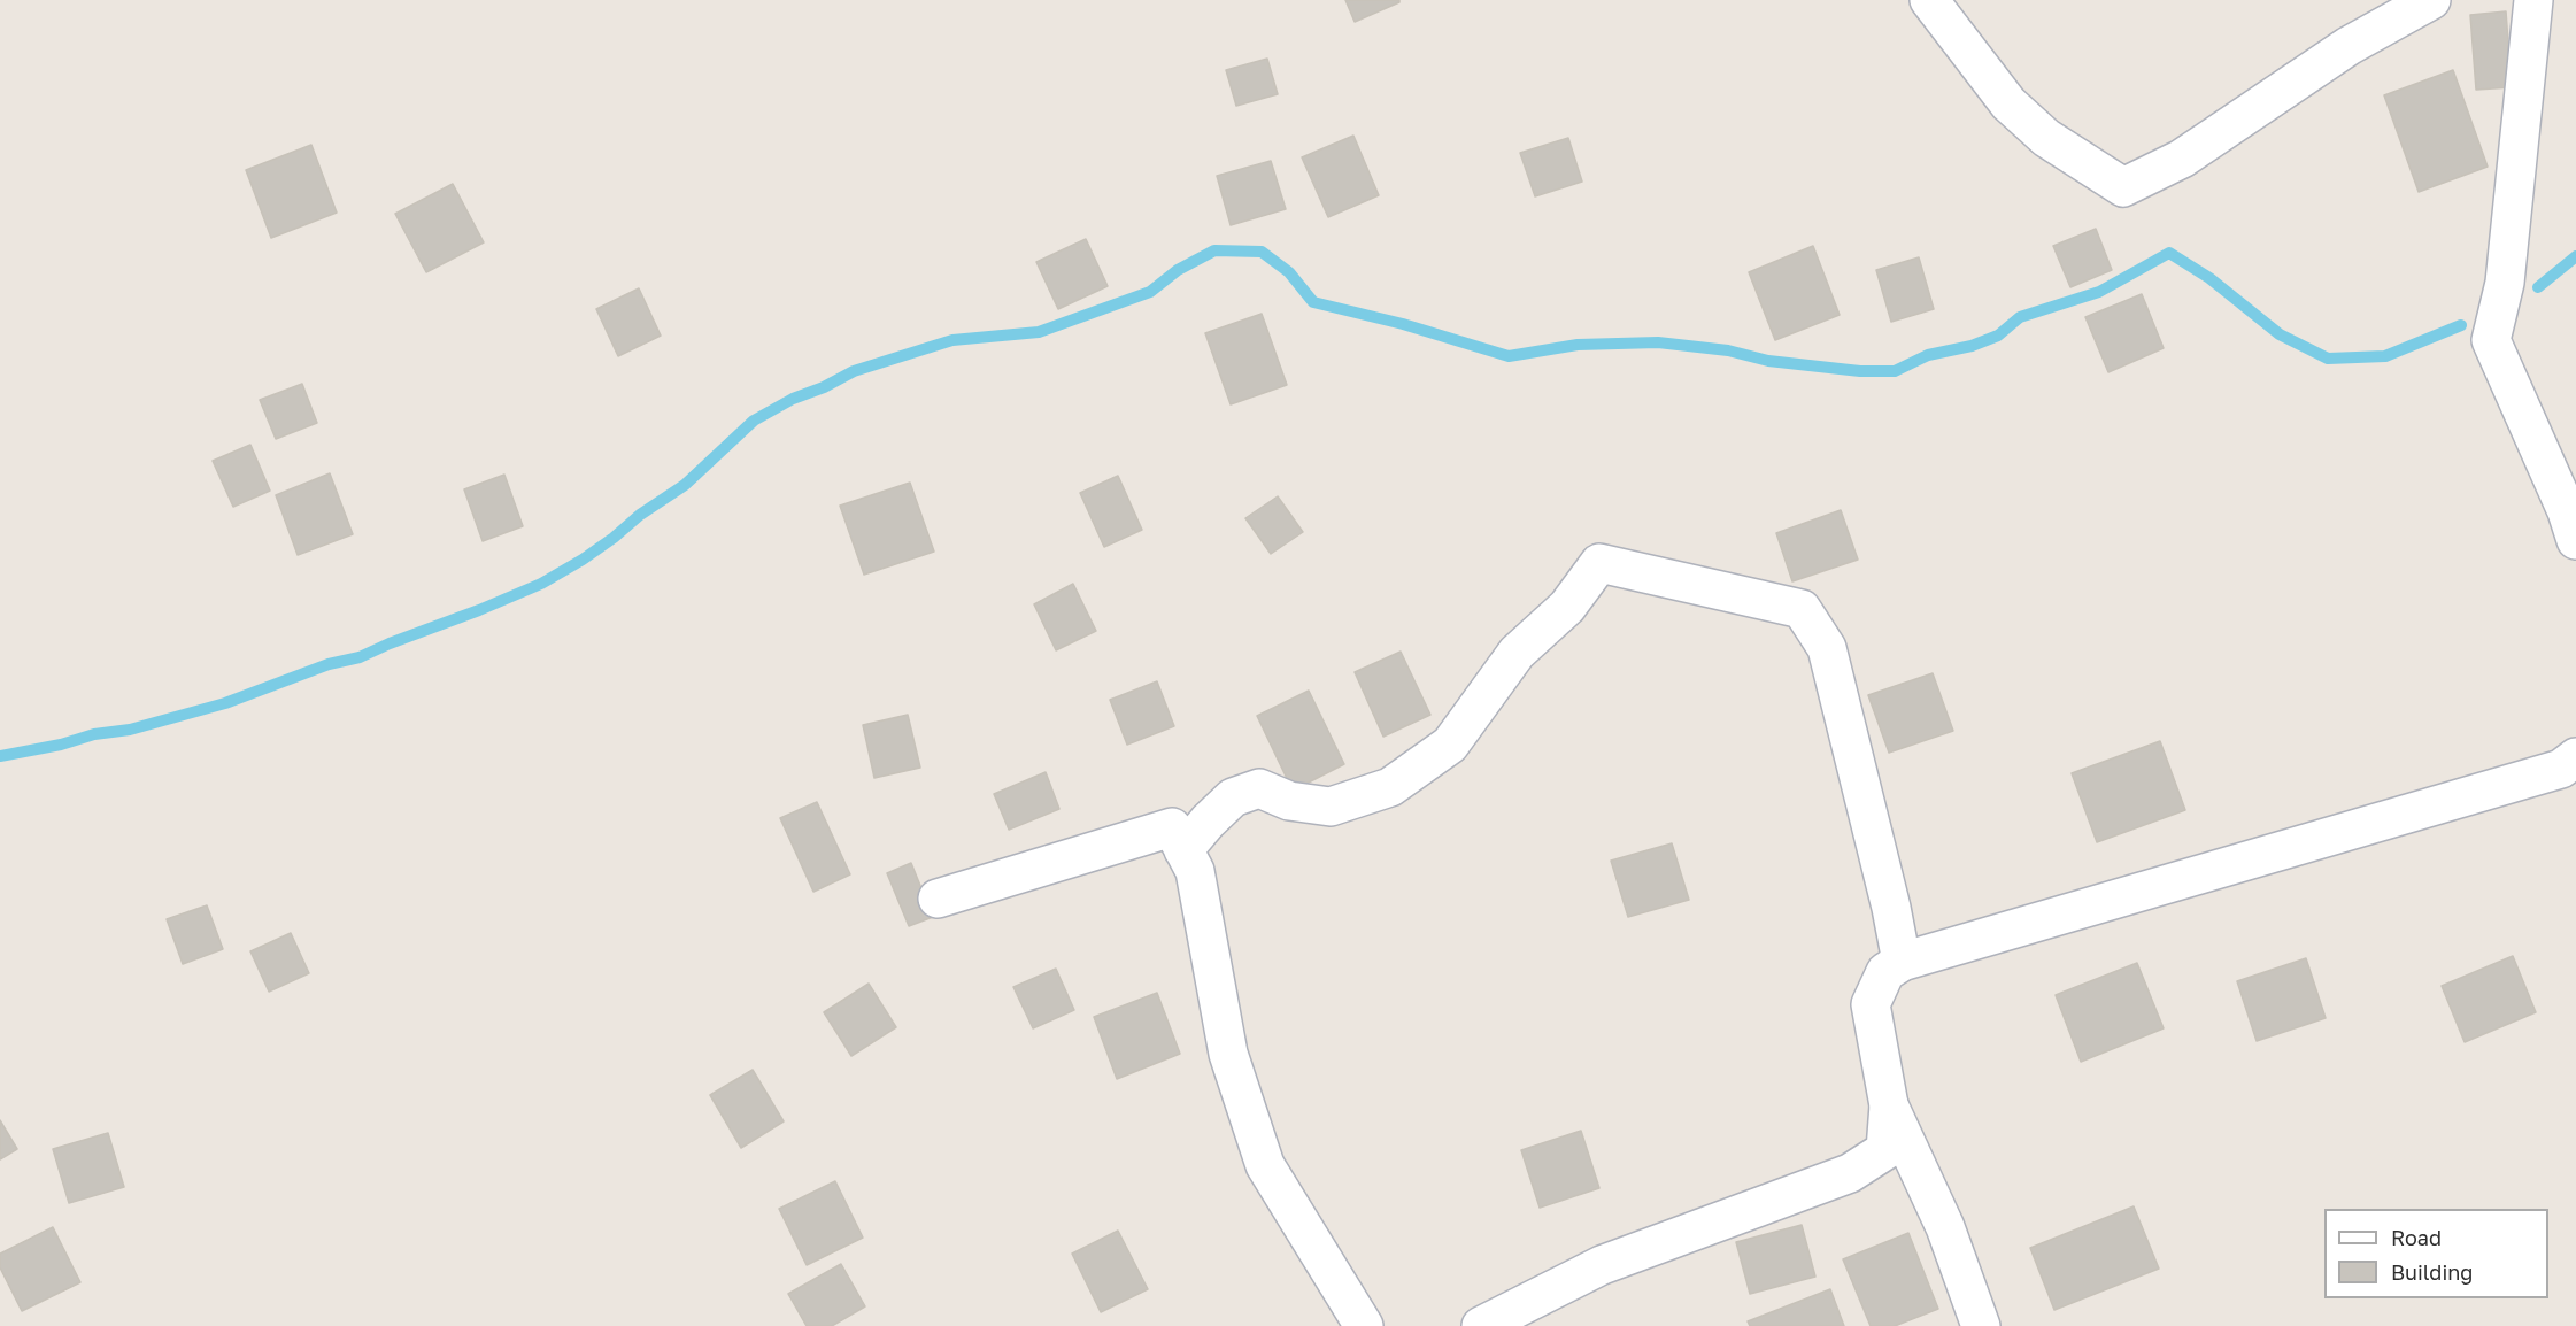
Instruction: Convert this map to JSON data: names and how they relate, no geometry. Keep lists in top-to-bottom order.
{
  "legend": ["Road", "Building"]
}
